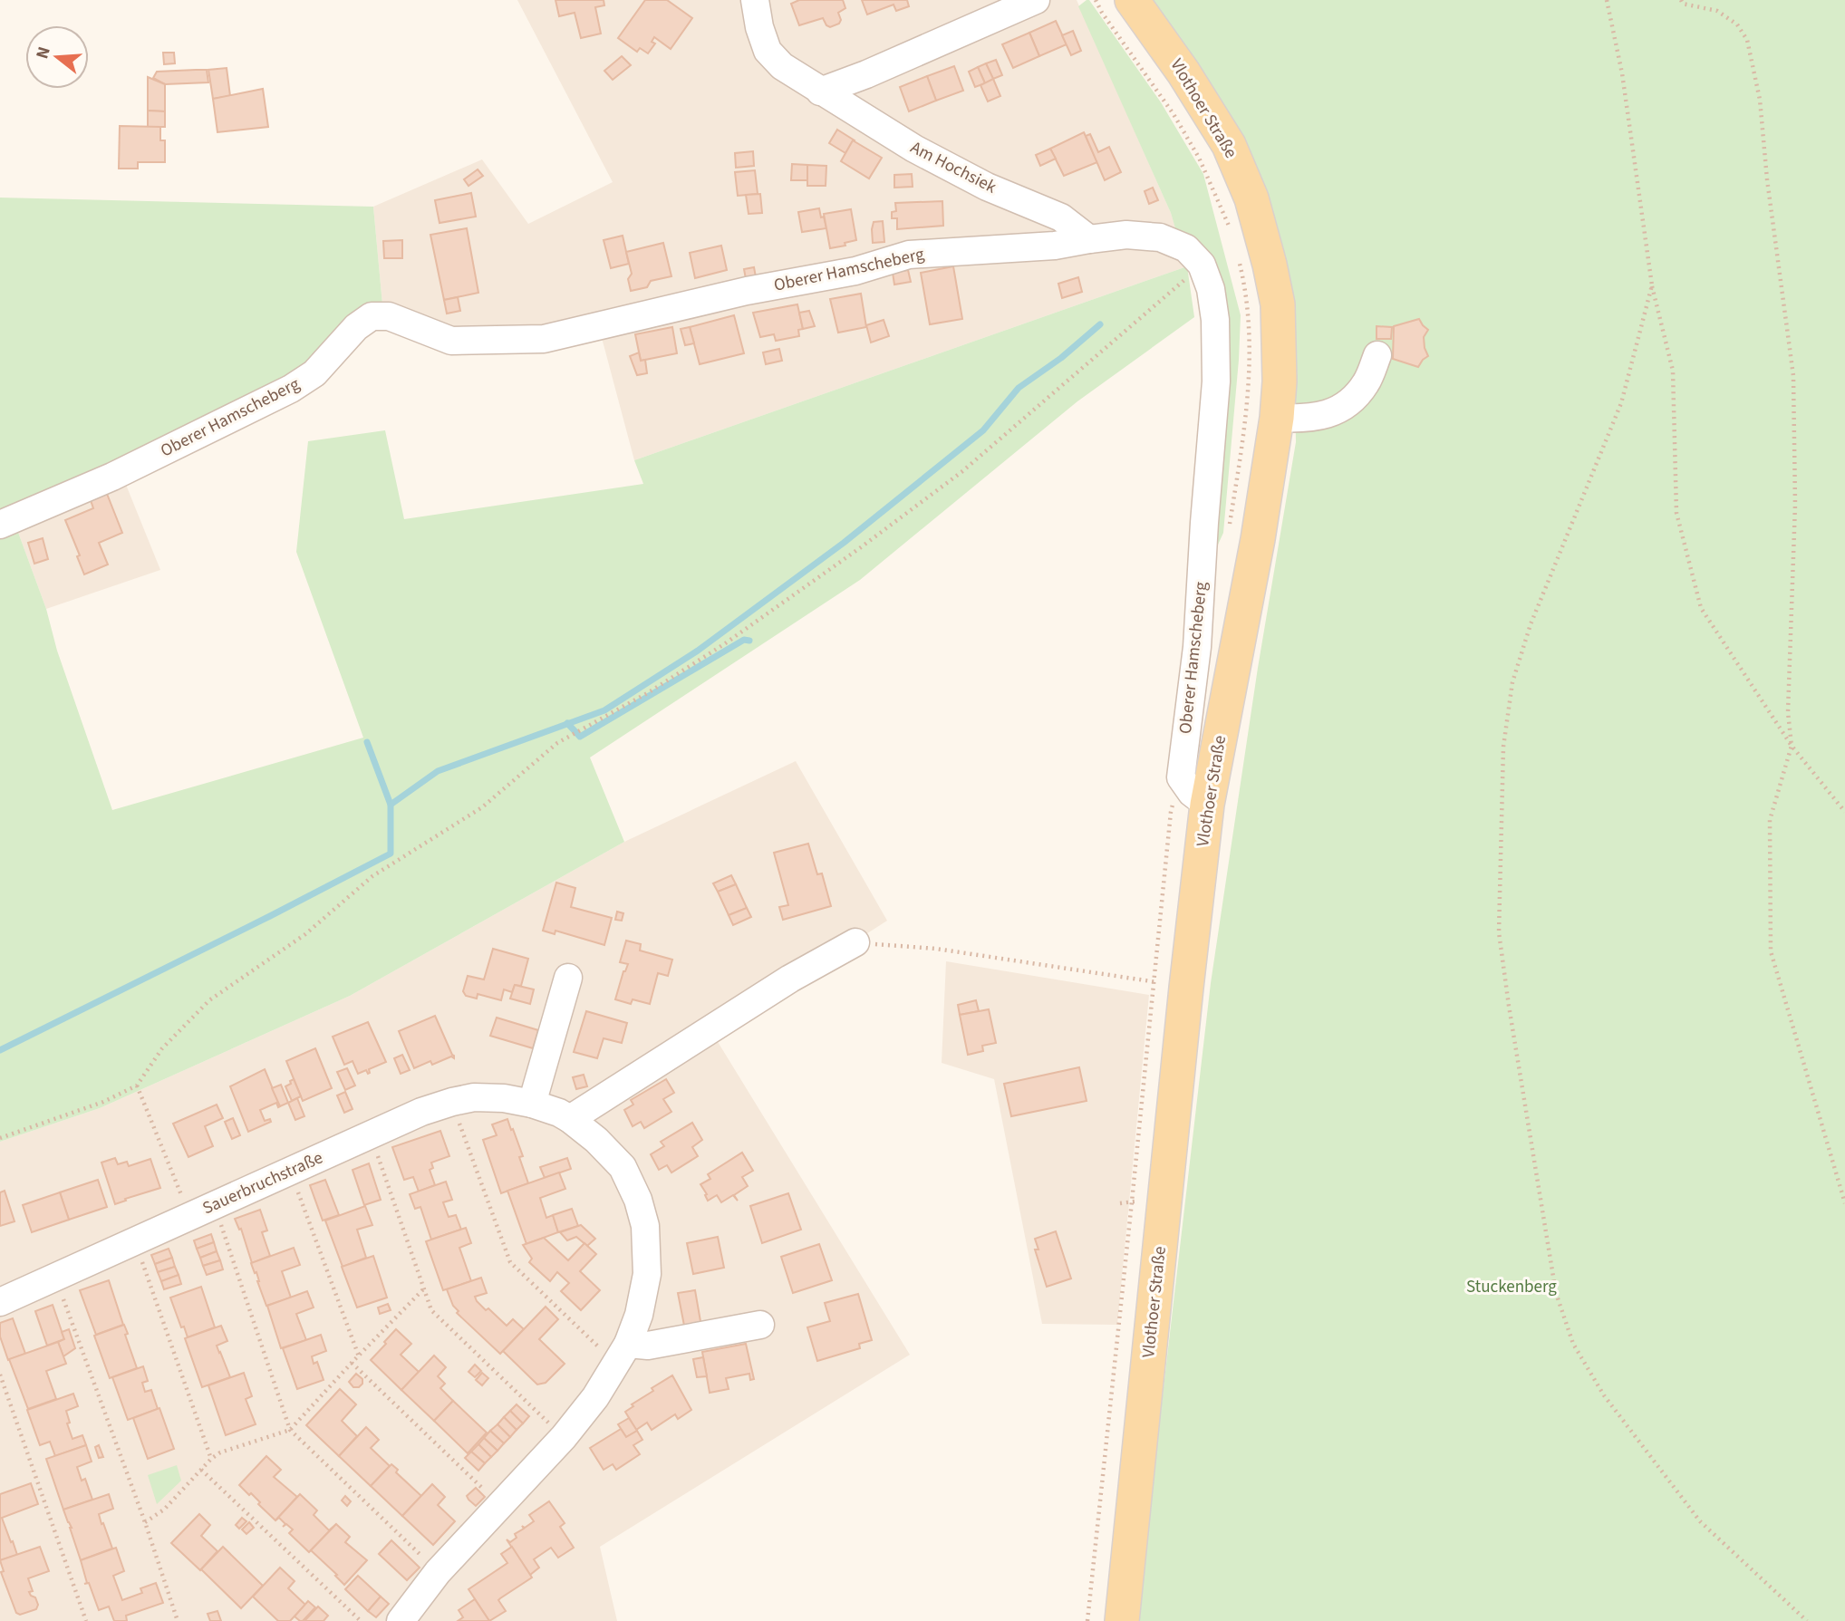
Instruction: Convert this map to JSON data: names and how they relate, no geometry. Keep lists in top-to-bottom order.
{
  "streets": {
    "main road": ["Vlothoer Straße"],
    "street": ["Am Hochsiek", "Oberer Hamscheberg", "Sauerbruchstraße"]
  },
  "crossings": [
    ["Am Hochsiek", "Oberer Hamscheberg"]
  ],
  "parks": ["Stuckenberg"],
  "north": "left"
}
